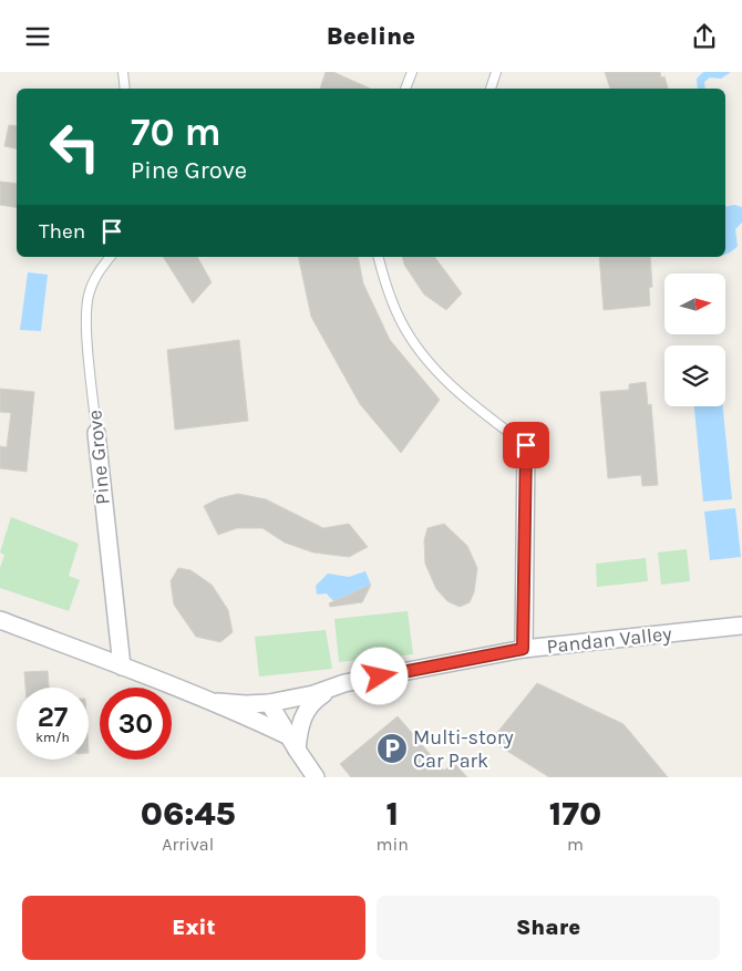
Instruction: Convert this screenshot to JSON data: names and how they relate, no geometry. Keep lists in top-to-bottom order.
{
  "streets": {
    "street": ["Pine Grove", "Pandan Valley"]
  },
  "places": {
    "parking": ["Multi-story Car Park"]
  },
  "north": "right",
  "page": {
    "header": "Beeline",
    "turn": ["70 m", "Pine Grove"],
    "then": "Then",
    "speed": "27 km/h",
    "limit": "30",
    "eta": [
      "06:45",
      "Arrival",
      "1",
      "min",
      "170",
      "m"
    ],
    "buttons": ["Exit", "Share"]
  }
}
